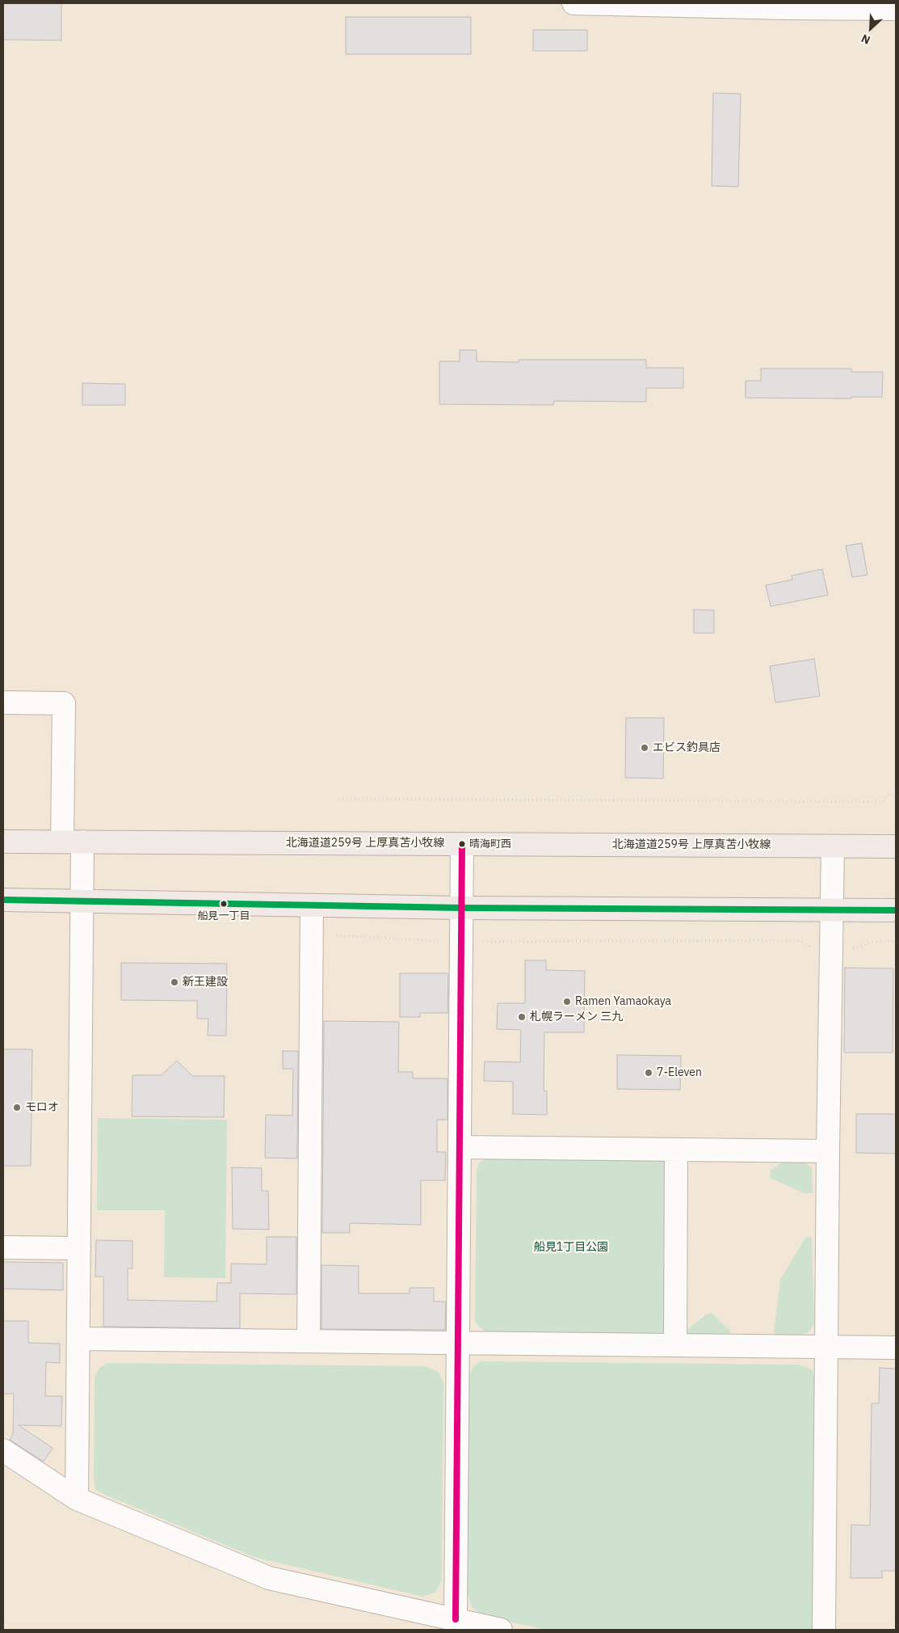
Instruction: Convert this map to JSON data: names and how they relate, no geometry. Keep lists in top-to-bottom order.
{
  "streets": {
    "main road": ["北海道道259号 上厚真苫小牧線"]
  },
  "parks": ["船見1丁目公園"],
  "places": [
    "エビス釣具店",
    "晴海町西",
    "船見一丁目",
    "新王建設",
    "Ramen Yamaokaya",
    "札幌ラーメン 三九",
    "7-Eleven",
    "モロオ"
  ],
  "north": "bottom left"
}
